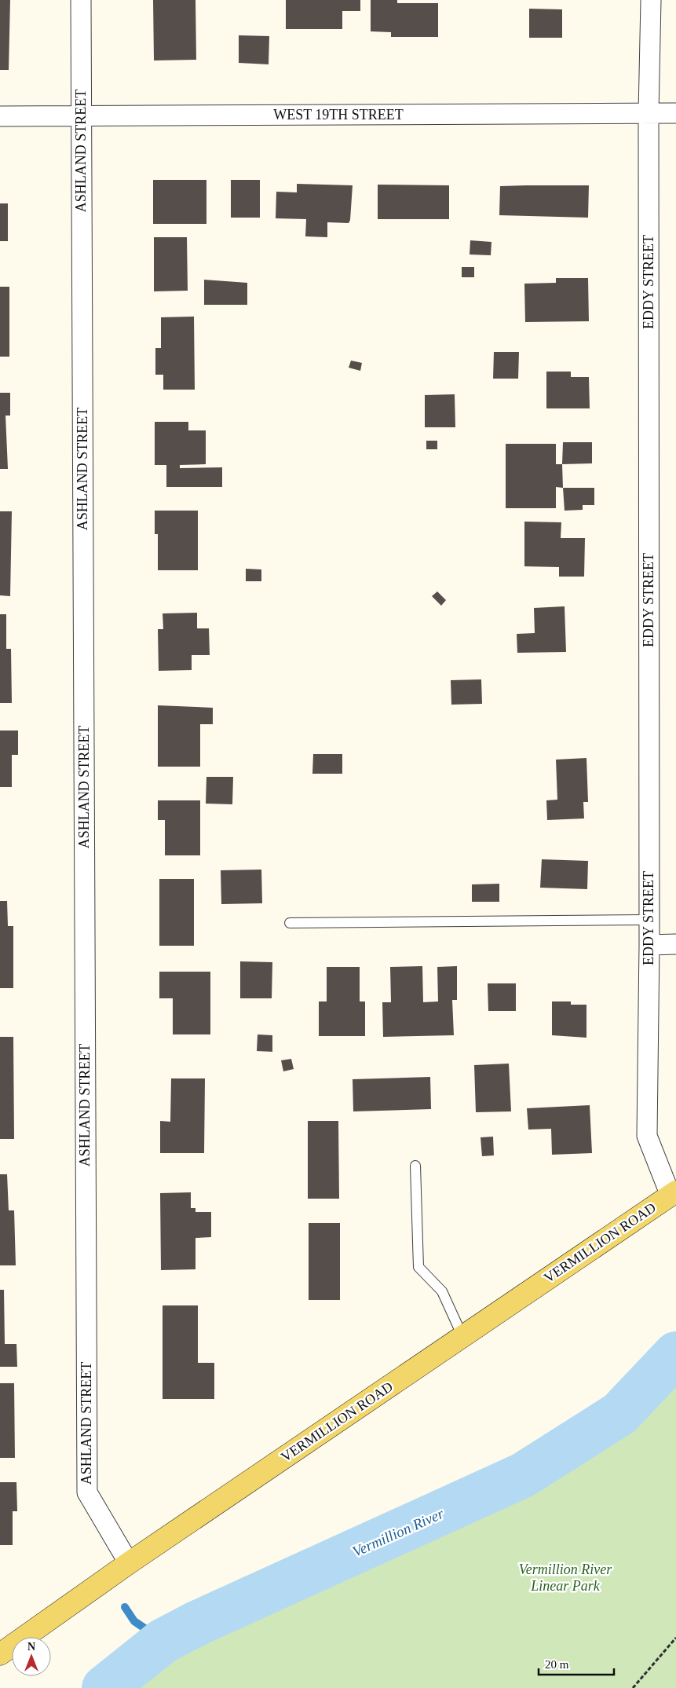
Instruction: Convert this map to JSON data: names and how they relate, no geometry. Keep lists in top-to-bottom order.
{
  "streets": {
    "main road": ["VERMILLION ROAD"],
    "street": ["WEST 19TH STREET", "ASHLAND STREET", "EDDY STREET"]
  },
  "crossings": [
    ["WEST 19TH STREET", "ASHLAND STREET"],
    ["WEST 19TH STREET", "EDDY STREET"],
    ["ASHLAND STREET", "VERMILLION ROAD"],
    ["EDDY STREET", "VERMILLION ROAD"]
  ],
  "water": ["Vermillion River"],
  "parks": ["Vermillion River Linear Park"],
  "scale_bar": "20 m",
  "north": "top"
}
